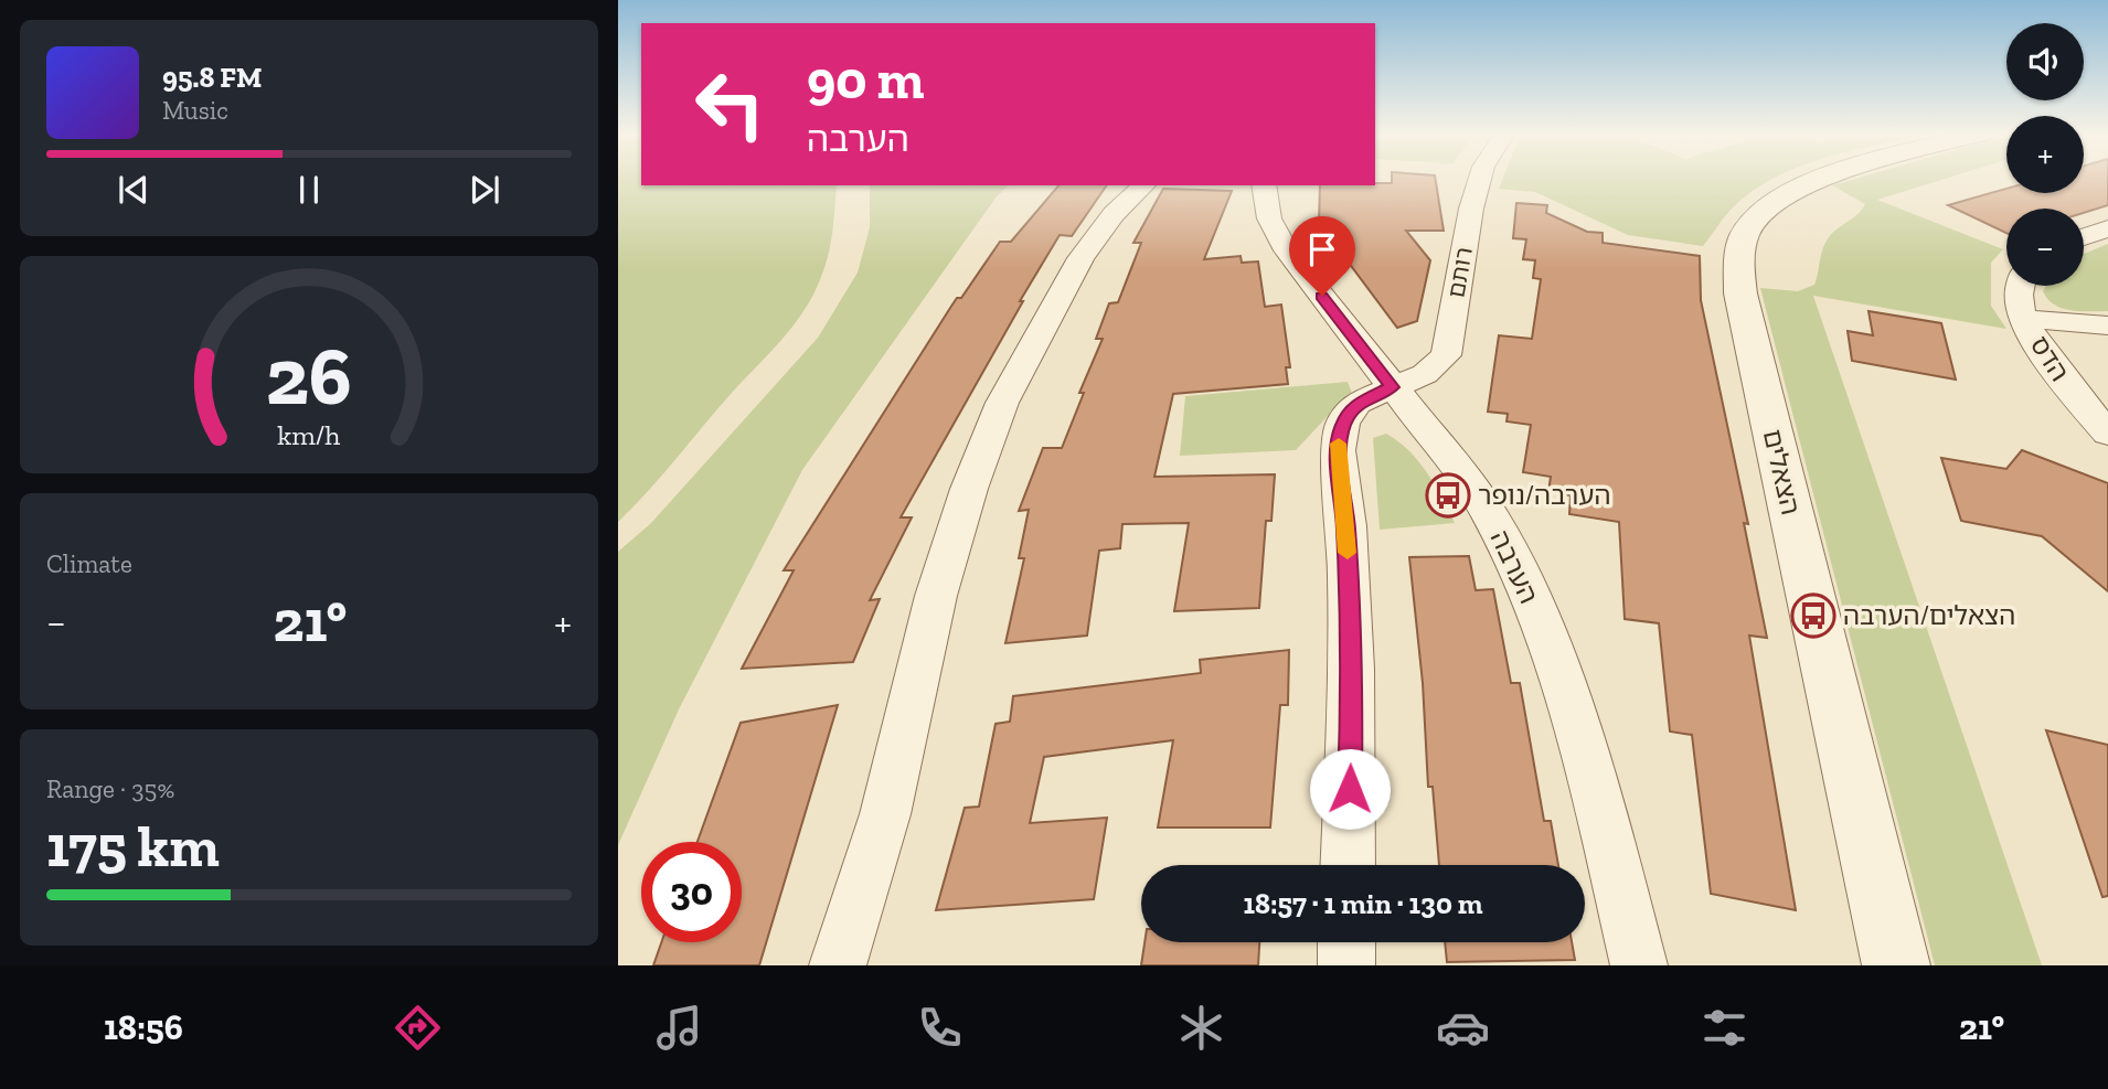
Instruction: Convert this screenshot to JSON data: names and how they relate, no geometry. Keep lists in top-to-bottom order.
{
  "streets": {
    "street": [
      "רותם",
      "הדס",
      "הצאלים",
      "הערבה"
    ]
  },
  "crossings": [
    ["רותם", "הערבה"]
  ],
  "places": {
    "bus stop": ["הערבה/נופר", "הצאלים/הערבה"]
  },
  "page": {
    "map_buttons": ["+", "−"],
    "turn": ["90 m", "הערבה"],
    "song": ["95.8 FM", "Music"],
    "tile": [
      "Climate",
      ["Range · 35%", "175 km"]
    ],
    "heat": ["−", "21°", "+"],
    "limit": "30",
    "trip": "18:57 · 1 min · 130 m",
    "tabs": ["18:56", "21°"],
    "gauge": ["26", "km/h"]
  }
}
